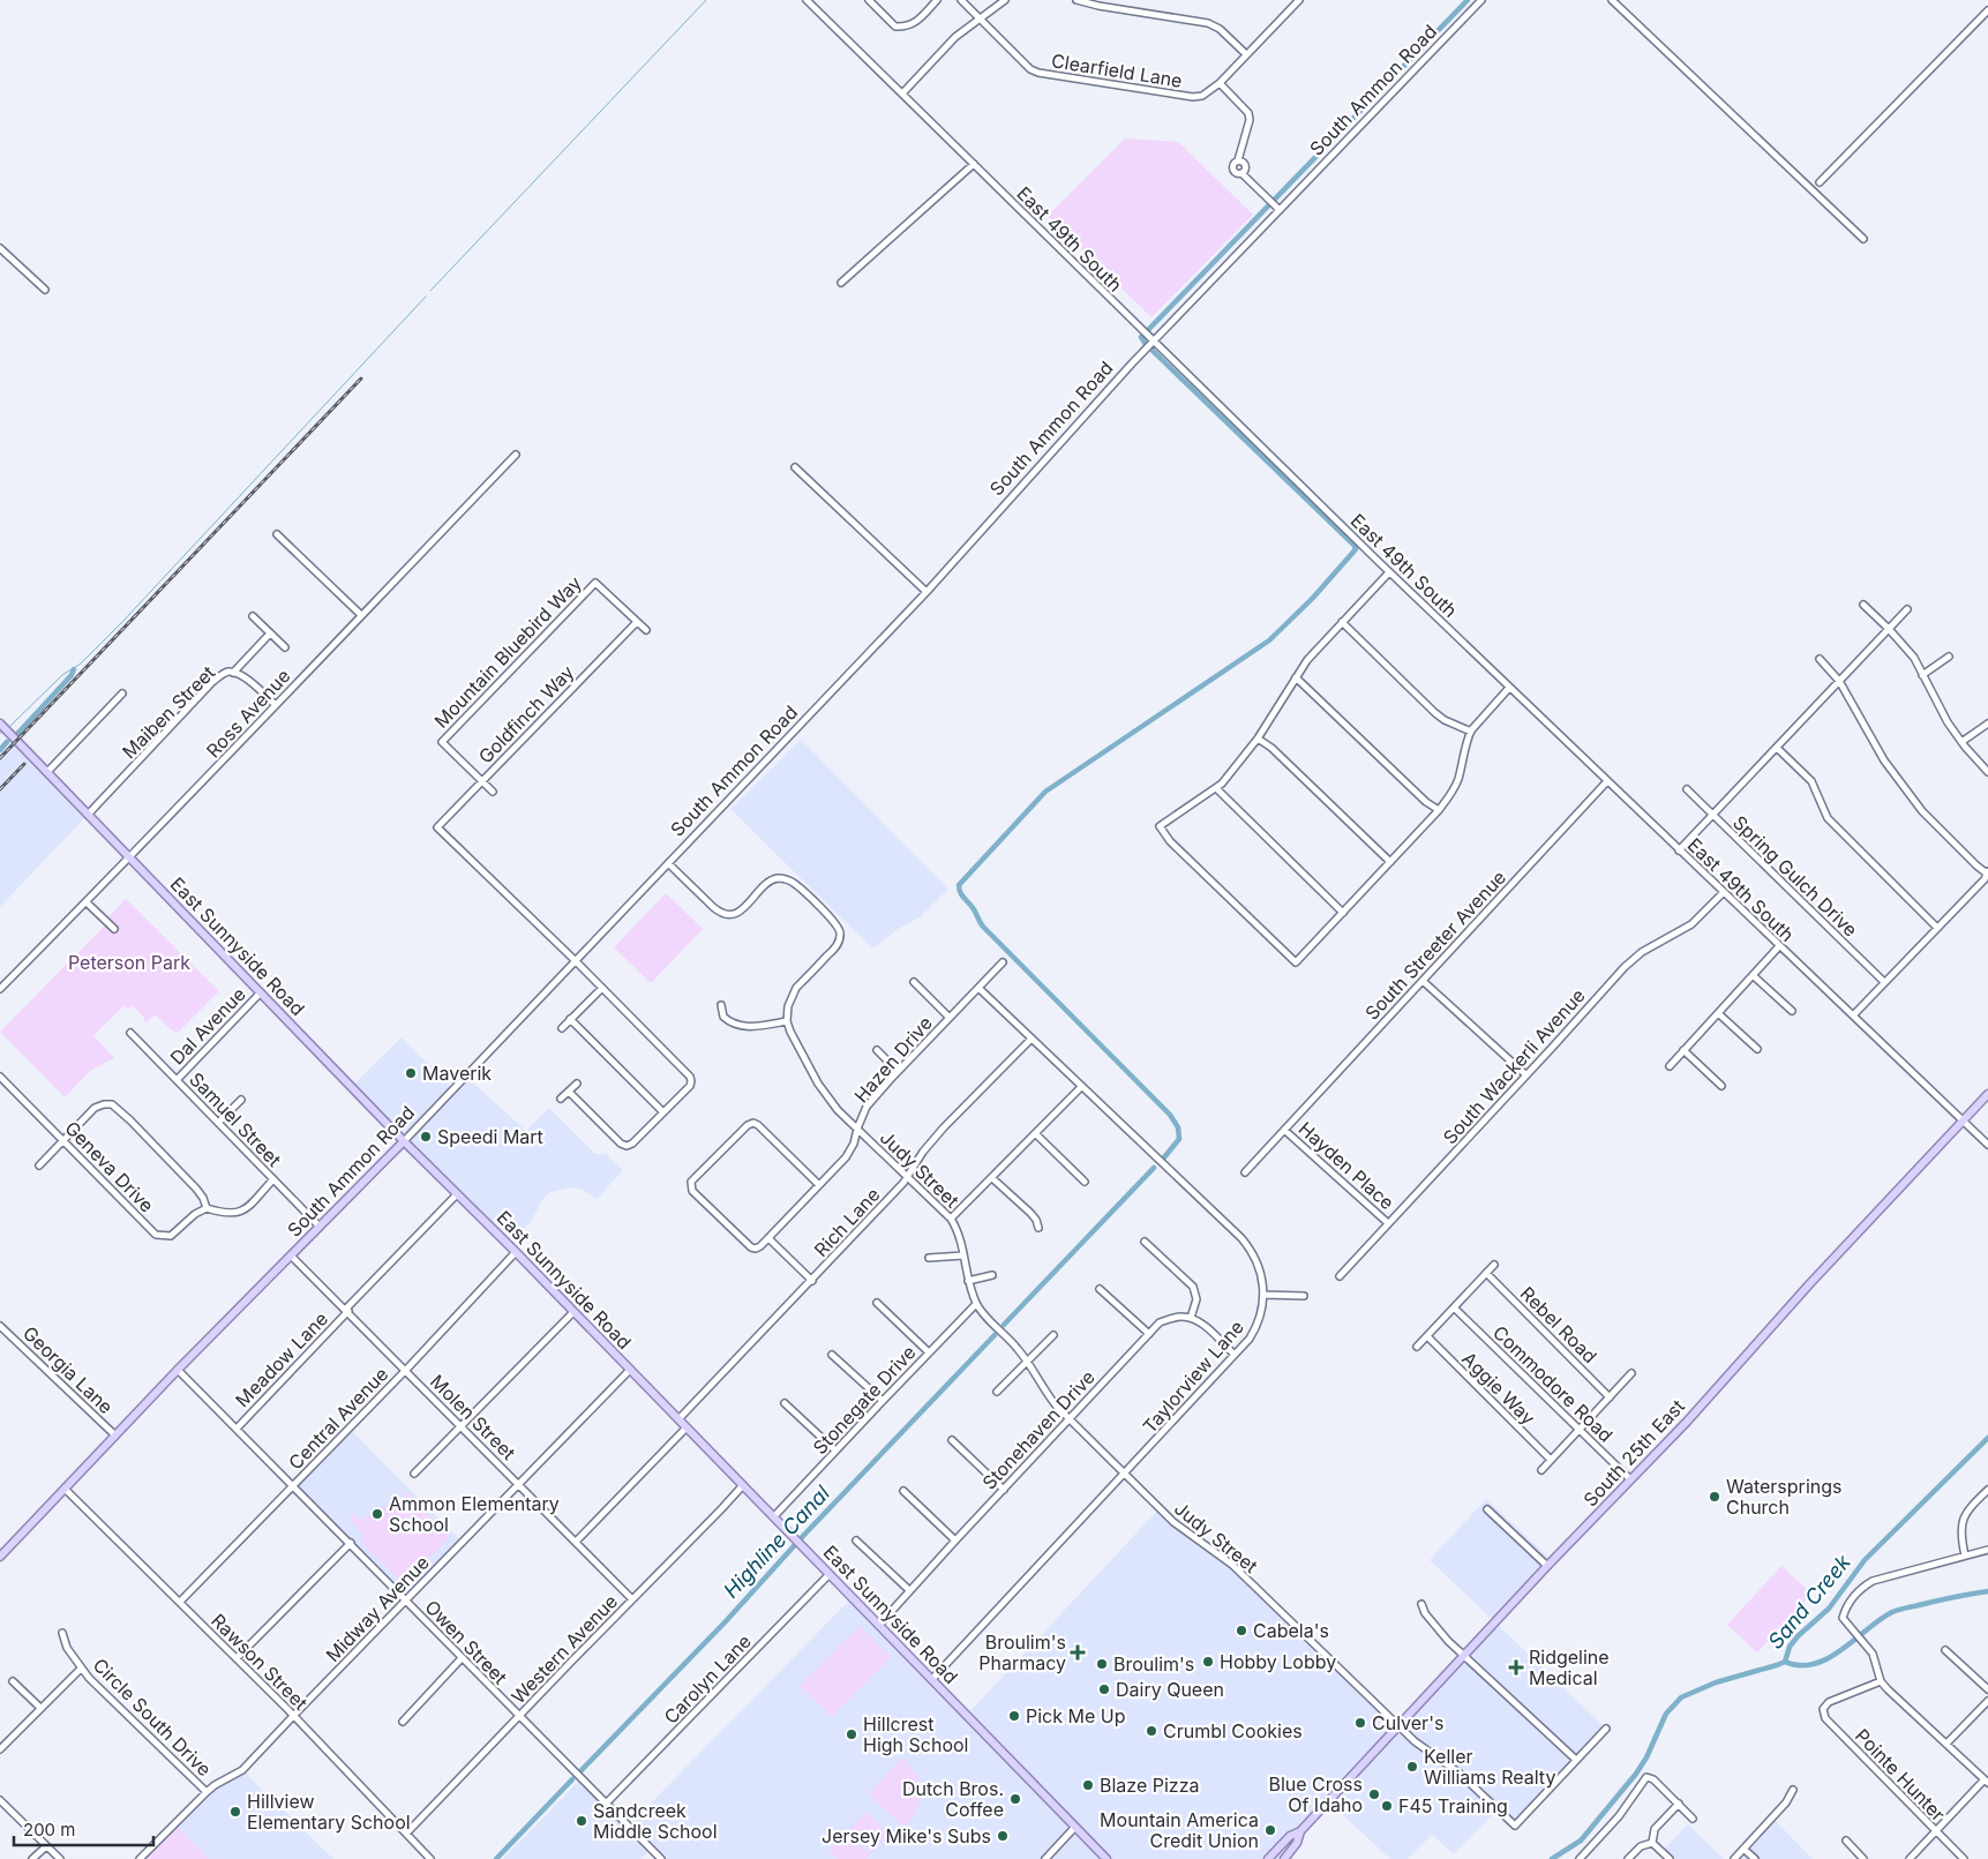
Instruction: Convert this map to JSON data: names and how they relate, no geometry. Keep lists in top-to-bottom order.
{
  "streets": {
    "main road": ["South Ammon Road", "East Sunnyside Road", "South 25th East"],
    "street": [
      "Clearfield Lane",
      "East 49th South",
      "Mountain Bluebird Way",
      "Maiben Street",
      "Ross Avenue",
      "Goldfinch Way",
      "Spring Gulch Drive",
      "South Streeter Avenue",
      "Dal Avenue",
      "Hazen Drive",
      "South Wackerli Avenue",
      "Samuel Street",
      "Hayden Place",
      "Geneva Drive",
      "Judy Street",
      "Rich Lane",
      "Rebel Road",
      "Meadow Lane",
      "Georgia Lane",
      "Taylorview Lane",
      "Commodore Road",
      "Aggie Way",
      "Stonegate Drive",
      "Molen Street",
      "Central Avenue",
      "Stonehaven Drive",
      "Midway Avenue",
      "Owen Street",
      "Western Avenue",
      "Rawson Street",
      "Carolyn Lane",
      "Circle South Drive",
      "Pointe Hunter"
    ]
  },
  "crossings": [
    ["South Ammon Road", "East 49th South"],
    ["South Ammon Road", "Goldfinch Way"],
    ["South Ammon Road", "East Sunnyside Road"],
    ["South Ammon Road", "Samuel Street"],
    ["South Ammon Road", "Georgia Lane"],
    ["South Ammon Road", "Molen Street"],
    ["South Ammon Road", "Owen Street"],
    ["South Ammon Road", "Rawson Street"],
    ["East 49th South", "South Streeter Avenue"],
    ["East 49th South", "South Wackerli Avenue"],
    ["East 49th South", "South 25th East"],
    ["Mountain Bluebird Way", "Goldfinch Way"],
    ["Maiben Street", "Ross Avenue"],
    ["Maiben Street", "East Sunnyside Road"],
    ["Ross Avenue", "East Sunnyside Road"],
    ["South Streeter Avenue", "Hayden Place"],
    ["East Sunnyside Road", "Dal Avenue"],
    ["East Sunnyside Road", "Rich Lane"],
    ["East Sunnyside Road", "Meadow Lane"],
    ["East Sunnyside Road", "Taylorview Lane"],
    ["East Sunnyside Road", "Stonegate Drive"],
    ["East Sunnyside Road", "Central Avenue"],
    ["East Sunnyside Road", "Stonehaven Drive"],
    ["East Sunnyside Road", "Midway Avenue"],
    ["East Sunnyside Road", "Western Avenue"],
    ["East Sunnyside Road", "Carolyn Lane"],
    ["Dal Avenue", "Samuel Street"],
    ["Hazen Drive", "Judy Street"],
    ["Hazen Drive", "Taylorview Lane"],
    ["South Wackerli Avenue", "Hayden Place"],
    ["Judy Street", "Rich Lane"],
    ["Judy Street", "Taylorview Lane"],
    ["Judy Street", "Stonegate Drive"],
    ["Judy Street", "Stonehaven Drive"],
    ["Judy Street", "South 25th East"],
    ["Rich Lane", "Taylorview Lane"],
    ["Meadow Lane", "Molen Street"],
    ["Meadow Lane", "Owen Street"],
    ["Commodore Road", "South 25th East"],
    ["Molen Street", "Central Avenue"],
    ["Molen Street", "Midway Avenue"],
    ["Molen Street", "Western Avenue"],
    ["Central Avenue", "Owen Street"],
    ["Central Avenue", "Rawson Street"],
    ["Midway Avenue", "Owen Street"],
    ["Midway Avenue", "Rawson Street"],
    ["Midway Avenue", "Circle South Drive"],
    ["Owen Street", "Western Avenue"],
    ["Owen Street", "Carolyn Lane"],
    ["Western Avenue", "Rawson Street"]
  ],
  "water": ["Highline Canal", "Sand Creek"],
  "parks": ["Peterson Park"],
  "places": {
    "other": [
      "Maverik",
      "Speedi Mart",
      "Watersprings Church",
      "Ammon Elementary School",
      "Cabela's",
      "Hobby Lobby",
      "Broulim's",
      "Dairy Queen",
      "Pick Me Up",
      "Culver's",
      "Crumbl Cookies",
      "Hillcrest High School",
      "Keller Williams Realty",
      "Blaze Pizza",
      "Blue Cross Of Idaho",
      "Dutch Bros. Coffee",
      "F45 Training",
      "Hillview Elementary School",
      "Sandcreek Middle School",
      "Mountain America Credit Union",
      "Jersey Mike's Subs"
    ],
    "health": ["Broulim's Pharmacy", "Ridgeline Medical"]
  },
  "scale_bar": "200 m"
}
